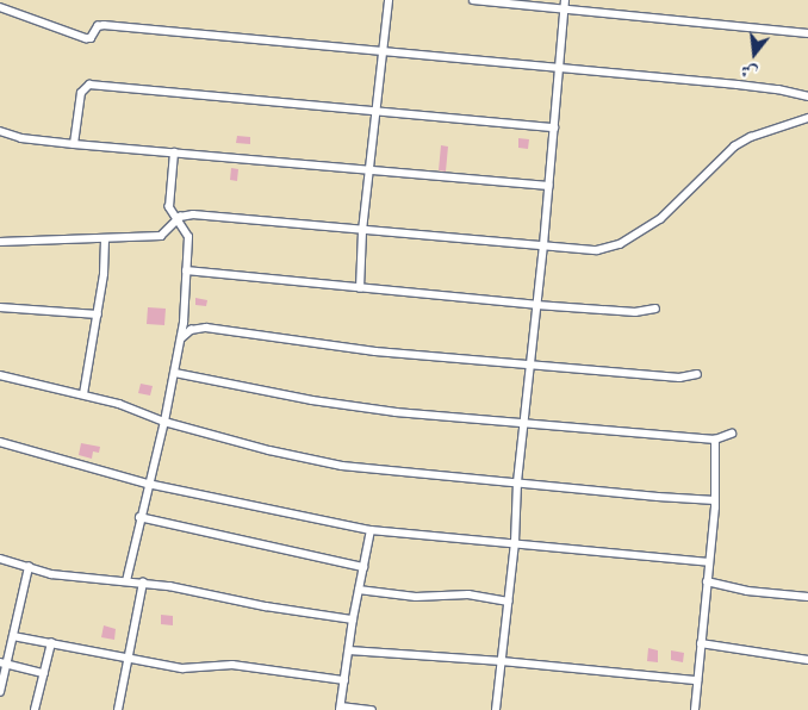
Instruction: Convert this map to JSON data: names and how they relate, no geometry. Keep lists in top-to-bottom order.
{
  "north": "bottom"
}
